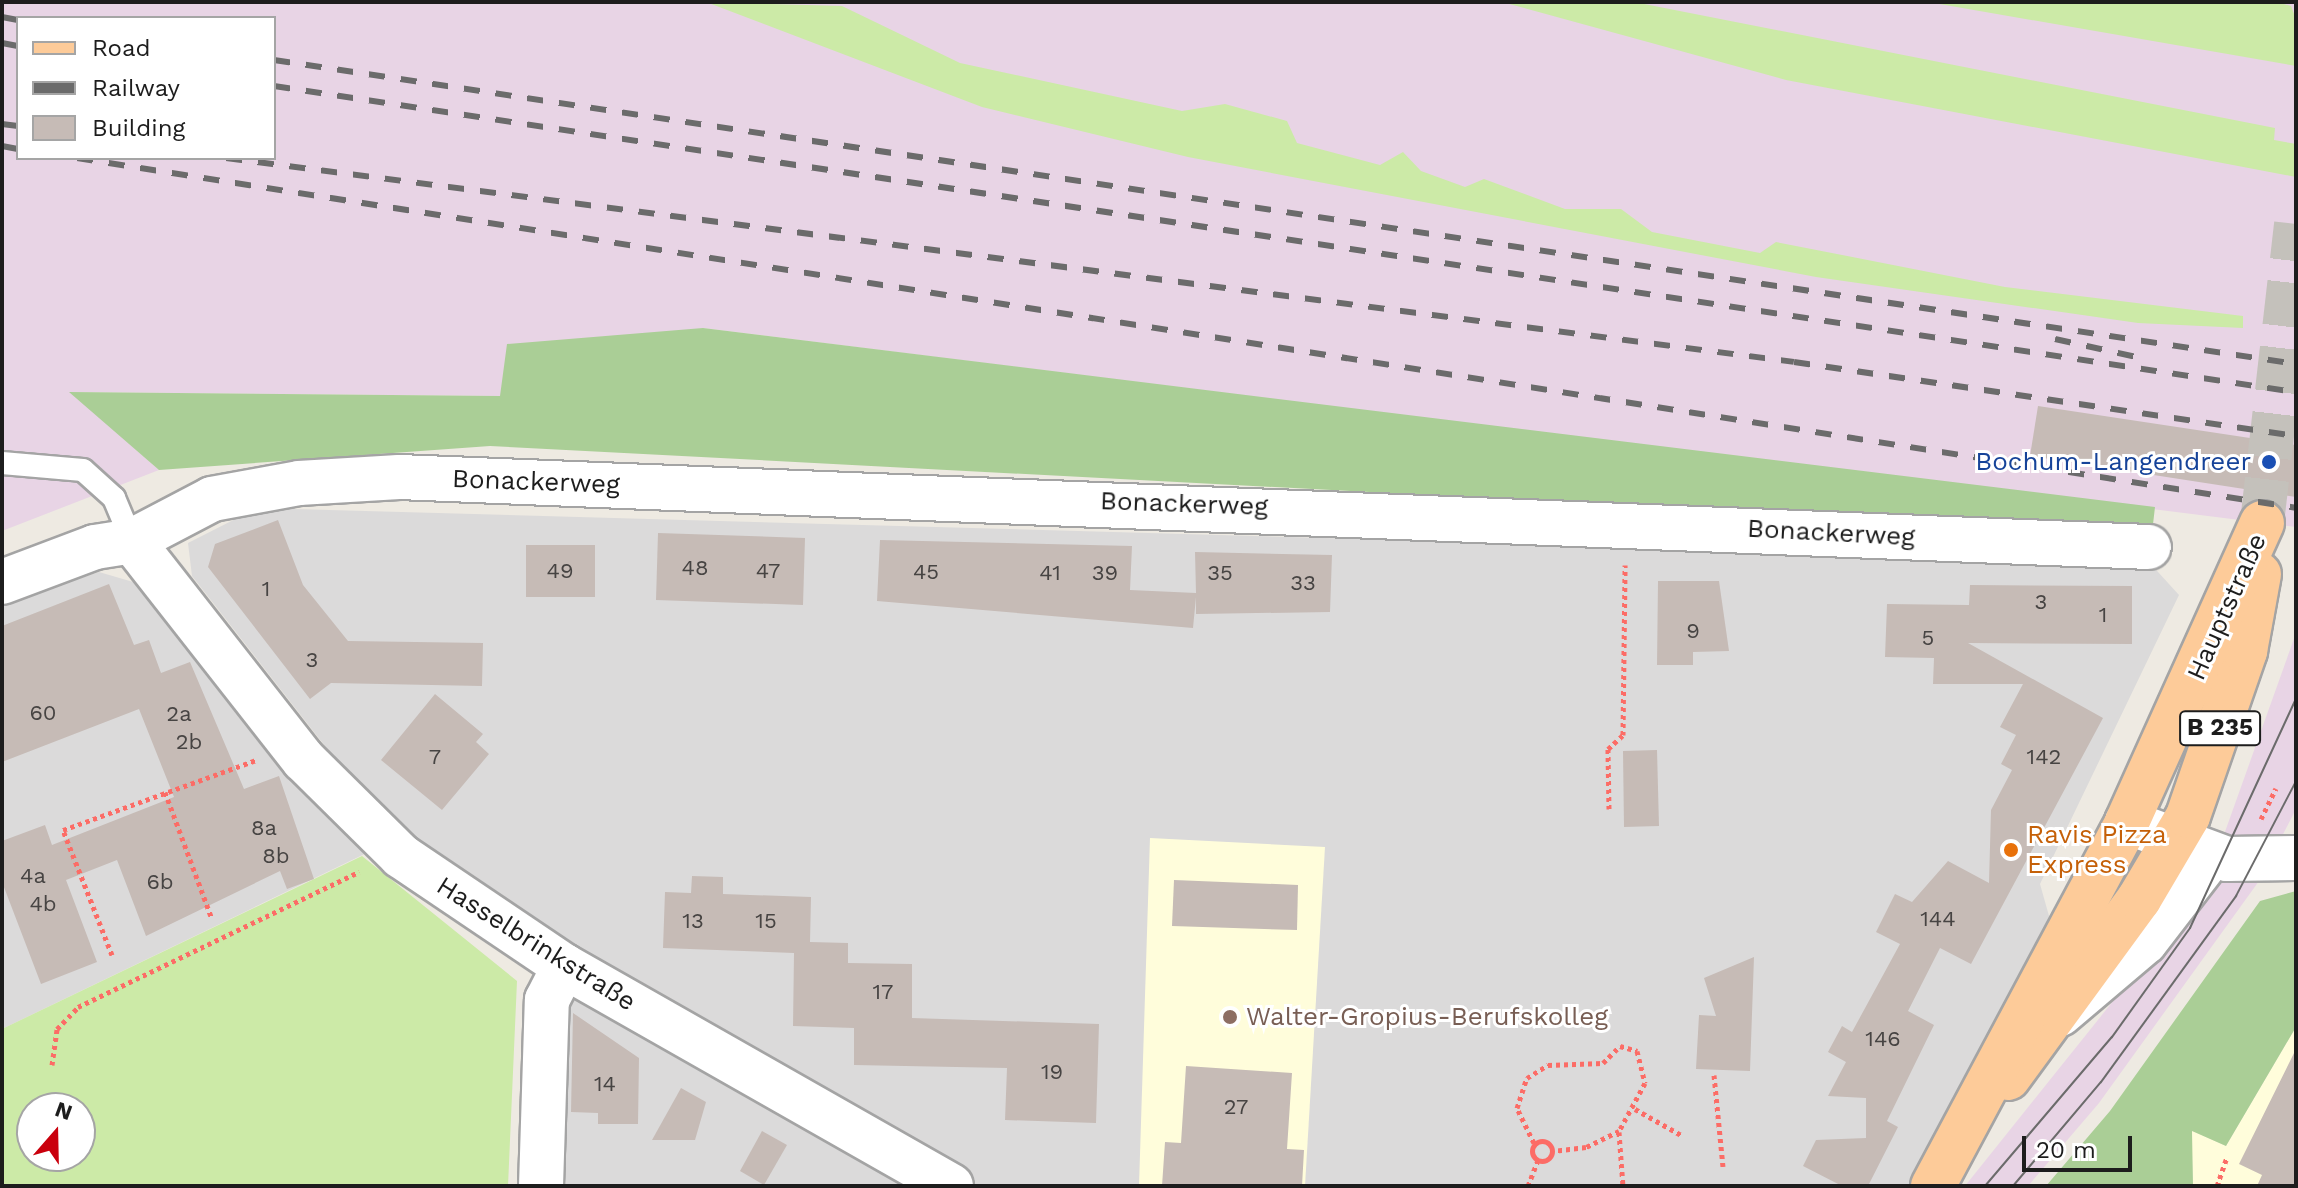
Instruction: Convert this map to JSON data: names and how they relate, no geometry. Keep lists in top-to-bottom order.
{
  "streets": {
    "main road": ["Hauptstraße", "B 235"],
    "street": ["Bonackerweg", "Hasselbrinkstraße"]
  },
  "crossings": [
    ["Bonackerweg", "Hasselbrinkstraße"]
  ],
  "places": ["Bochum-Langendreer", "Ravis Pizza Express", "Walter-Gropius-Berufskolleg"],
  "house_numbers": [
    "48",
    "49",
    "47",
    "45",
    "41",
    "39",
    "35",
    "33",
    "1",
    "3",
    "1",
    "9",
    "5",
    "3",
    "60",
    "2a",
    "2b",
    "7",
    "142",
    "8a",
    "8b",
    "4a",
    "6b",
    "4b",
    "144",
    "13",
    "15",
    "17",
    "146",
    "19",
    "14",
    "27"
  ],
  "legend": ["Road", "Railway", "Building"],
  "scale_bar": "20 m",
  "north": "top"
}
